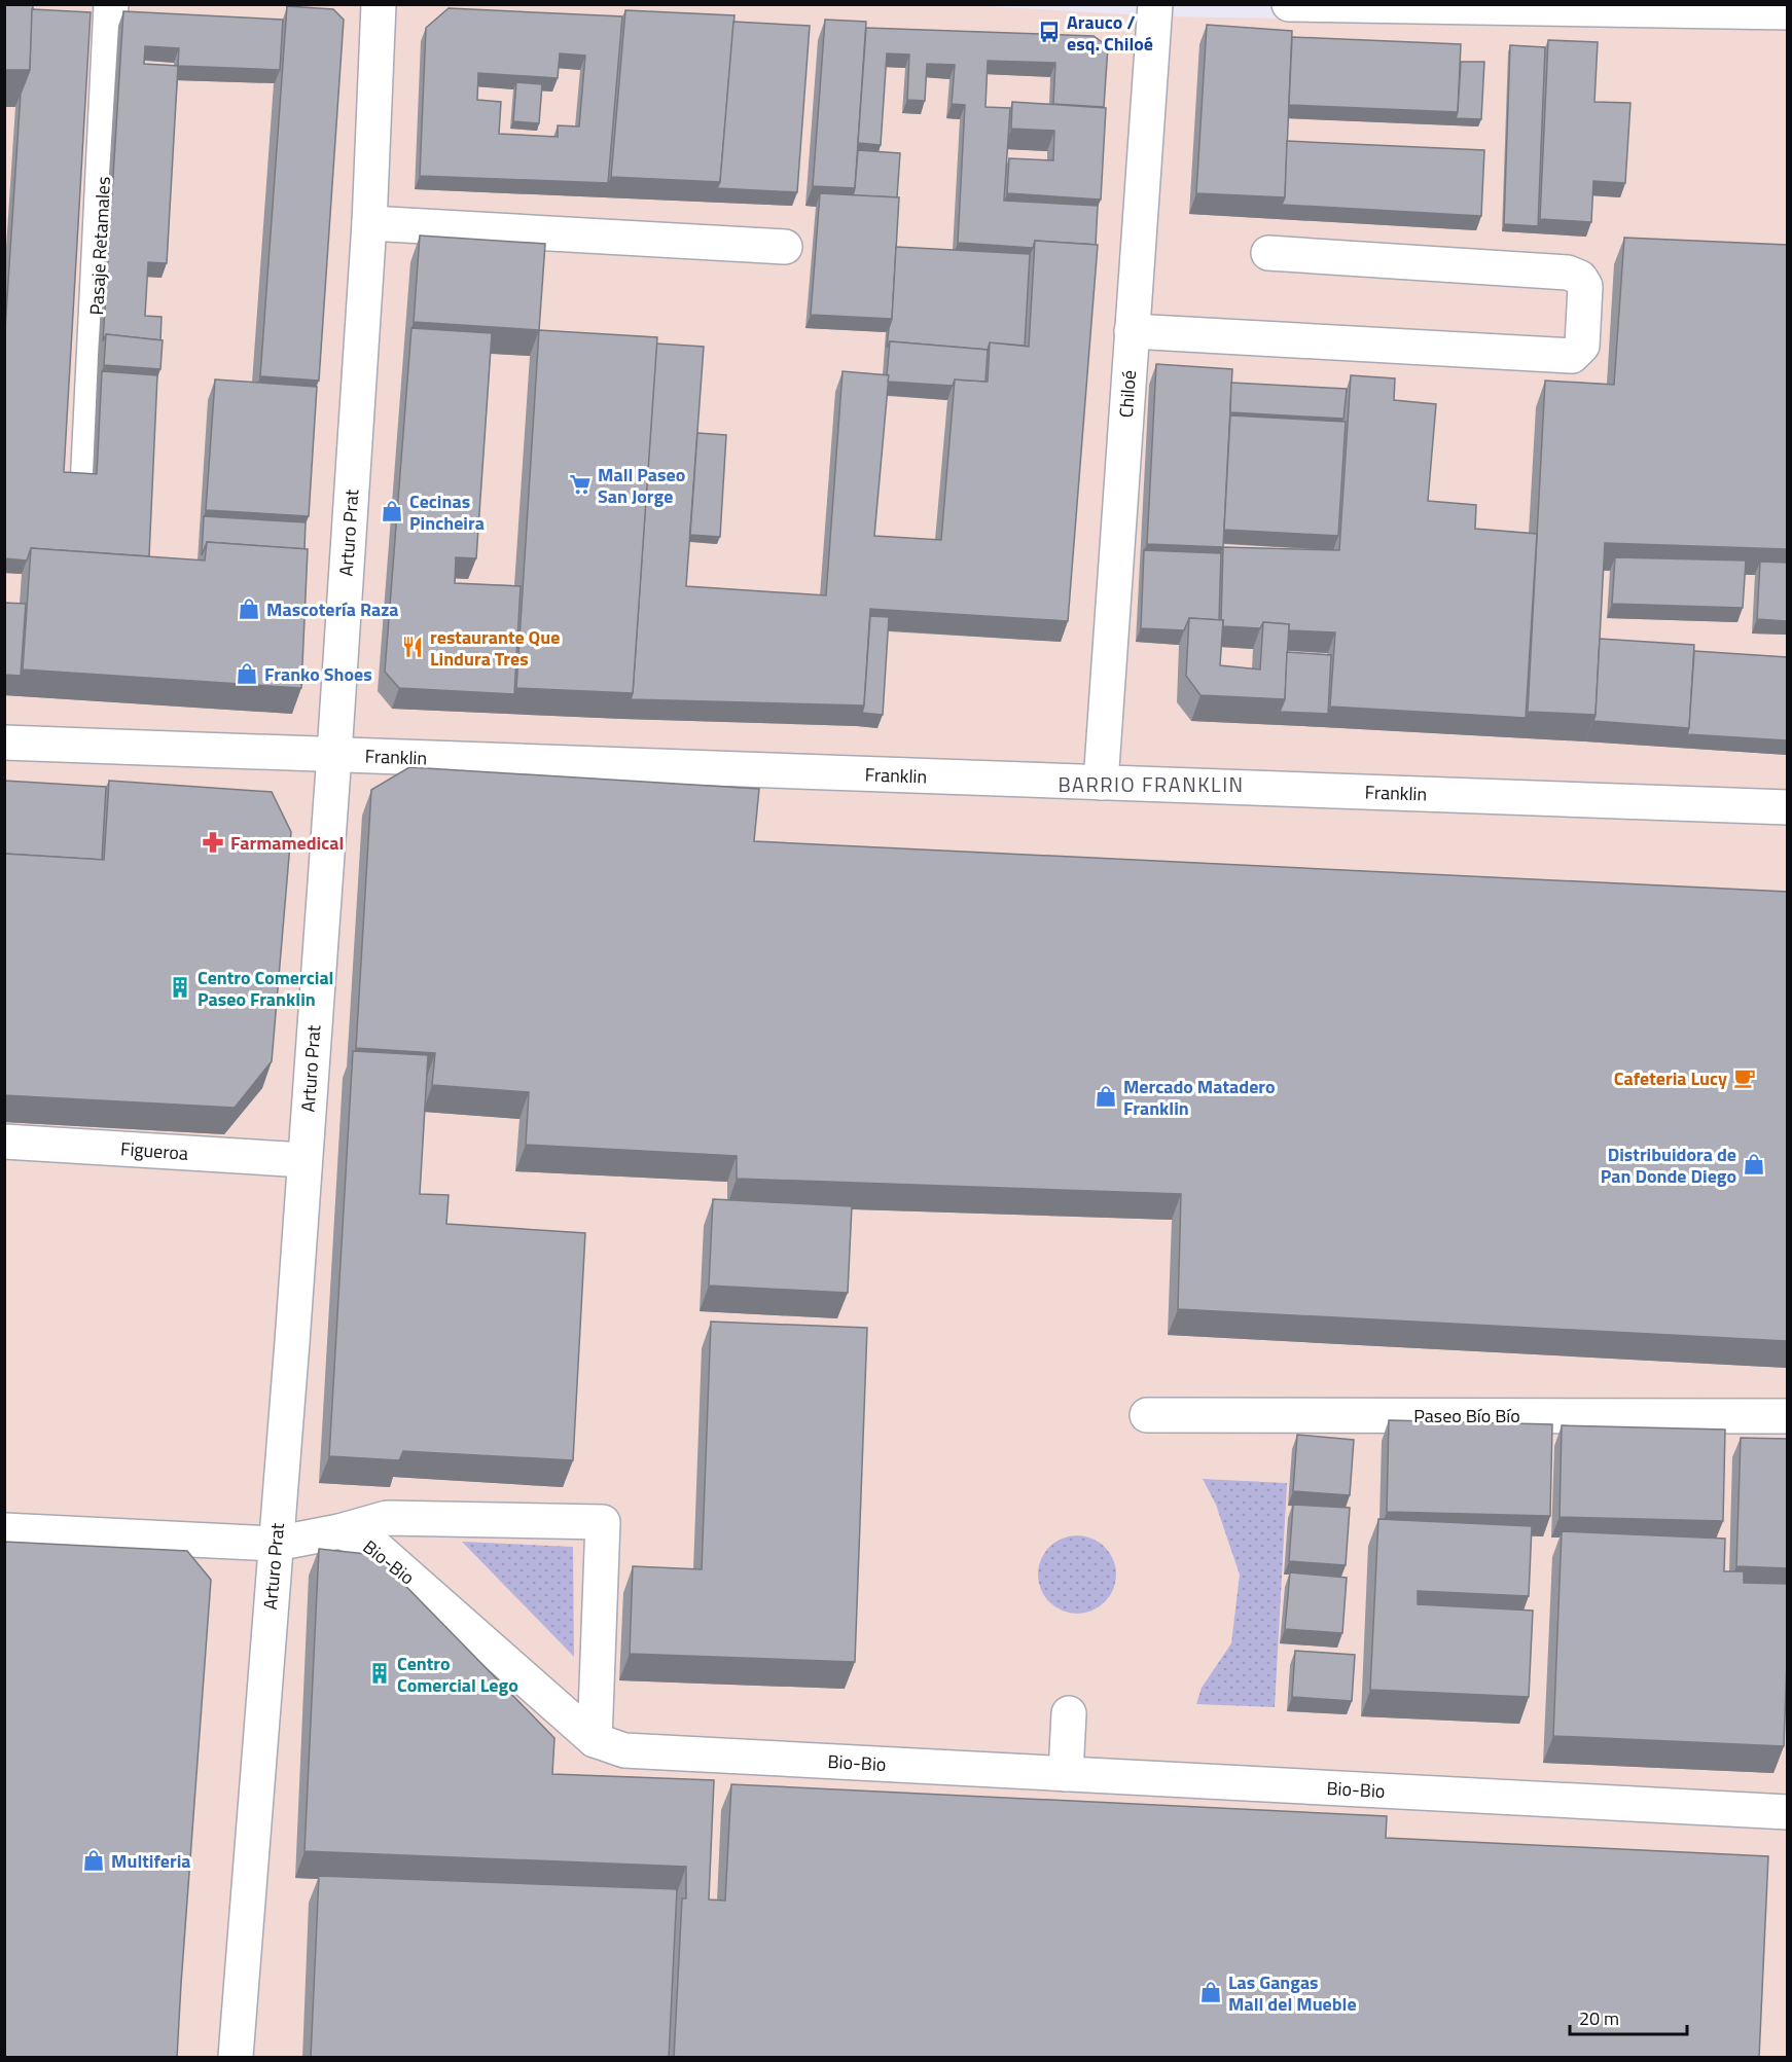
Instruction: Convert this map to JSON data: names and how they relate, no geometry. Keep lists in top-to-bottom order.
{
  "streets": {
    "street": [
      "Pasaje Retamales",
      "Chiloé",
      "Arturo Prat",
      "Franklin",
      "Figueroa",
      "Paseo Bío Bío",
      "Bio-Bio"
    ]
  },
  "crossings": [
    ["Chiloé", "Franklin"],
    ["Arturo Prat", "Franklin"],
    ["Arturo Prat", "Figueroa"]
  ],
  "districts": ["BARRIO FRANKLIN"],
  "places": {
    "bus stop": ["Arauco / esq. Chiloé"],
    "supermarket": ["Mall Paseo San Jorge"],
    "shop": [
      "Cecinas Pincheira",
      "Mascotería Raza",
      "Franko Shoes",
      "Mercado Matadero Franklin",
      "Distribuidora de Pan Donde Diego",
      "Multiferia",
      "Las Gangas Mall del Mueble"
    ],
    "restaurant": ["restaurante Que Lindura Tres"],
    "pharmacy": ["Farmamedical"],
    "building": ["Centro Comercial Paseo Franklin", "Centro Comercial Lego"],
    "cafe": ["Cafeteria Lucy"]
  },
  "scale_bar": "20 m"
}
